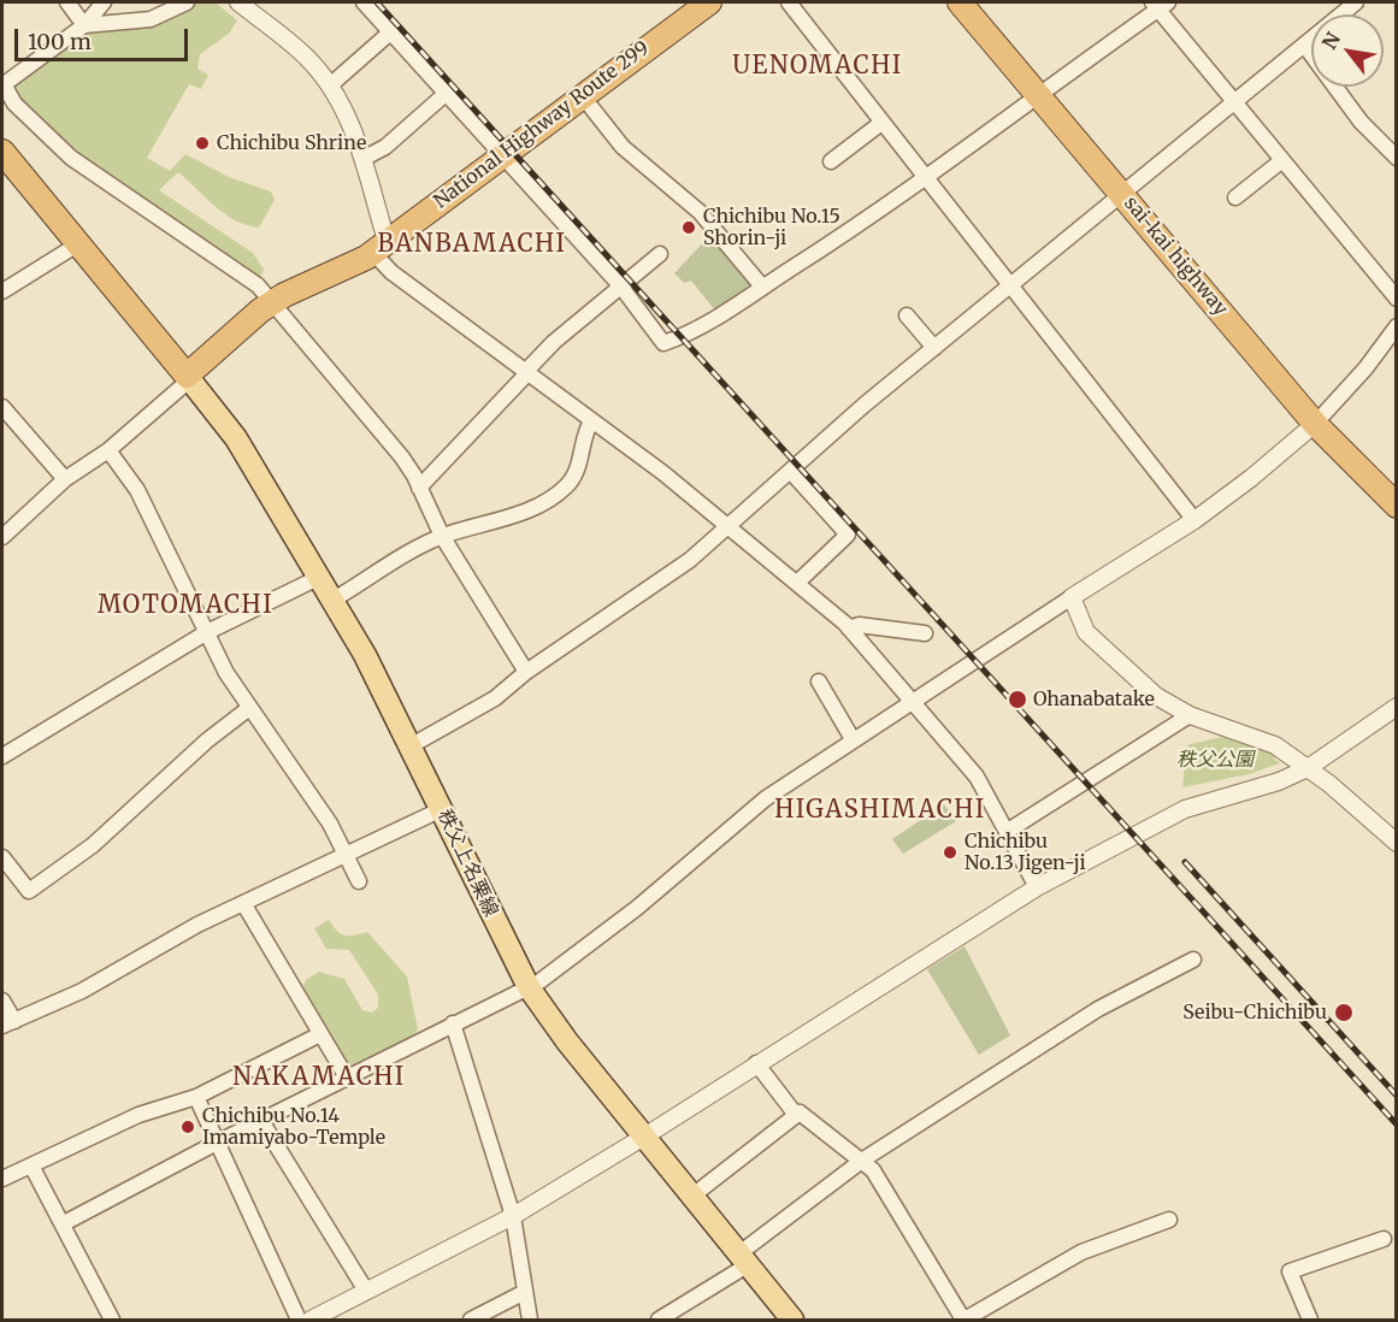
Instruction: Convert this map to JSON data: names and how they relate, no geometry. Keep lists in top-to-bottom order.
{
  "streets": {
    "highway": ["National Highway Route 299", "sai-kai highway"],
    "main road": ["秩父上名栗線"]
  },
  "crossings": [
    ["National Highway Route 299", "秩父上名栗線"]
  ],
  "districts": [
    "UENOMACHI",
    "BANBAMACHI",
    "MOTOMACHI",
    "HIGASHIMACHI",
    "NAKAMACHI"
  ],
  "parks": ["秩父公園"],
  "places": [
    "Chichibu Shrine",
    "Chichibu No.15 Shorin-ji",
    "Ohanabatake",
    "Chichibu No.13 Jigen-ji",
    "Seibu-Chichibu",
    "Chichibu No.14 Imamiyabo-Temple"
  ],
  "scale_bar": "100 m",
  "north": "top left"
}
